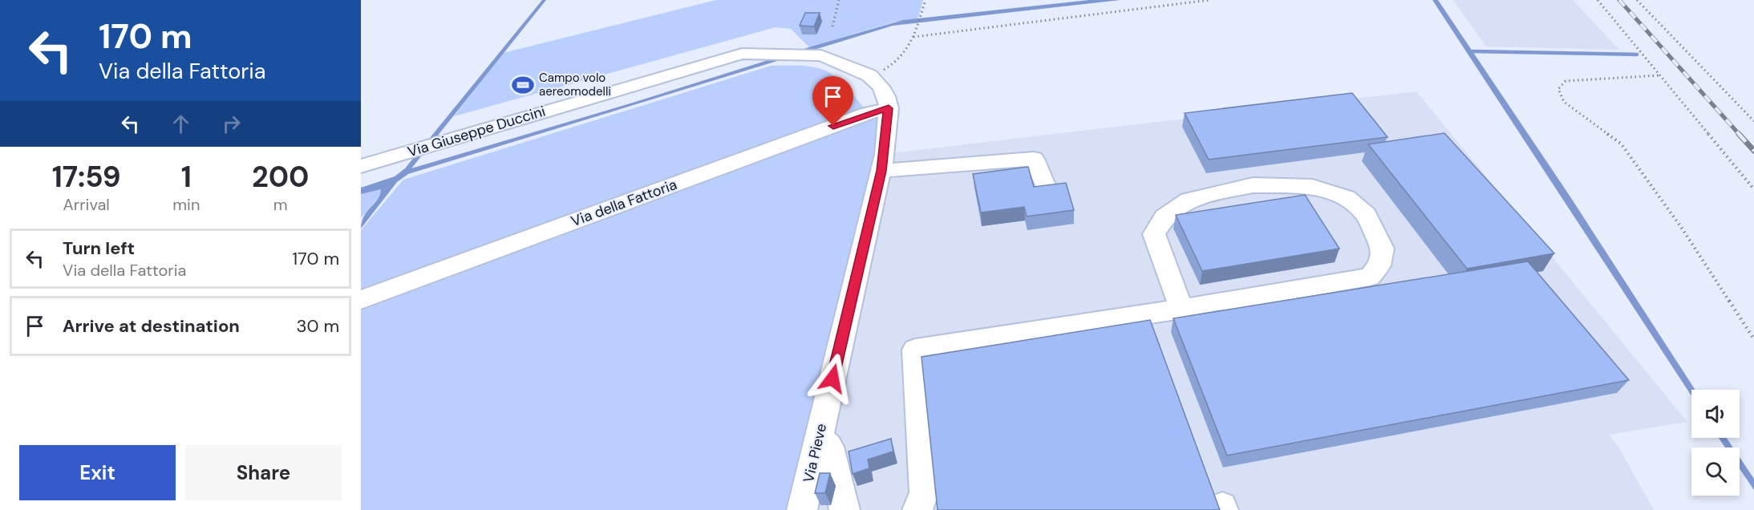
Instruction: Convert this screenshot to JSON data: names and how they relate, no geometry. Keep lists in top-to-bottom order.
{
  "streets": {
    "street": ["Via Giuseppe Duccini", "Via della Fattoria", "Via Pieve"]
  },
  "crossings": [
    ["Via Giuseppe Duccini", "Via Pieve"],
    ["Via della Fattoria", "Via Pieve"]
  ],
  "places": {
    "sports": ["Campo volo aereomodelli"]
  },
  "page": {
    "turn": ["170 m", "Via della Fattoria"],
    "eta": [
      "17:59",
      "Arrival",
      "1",
      "min",
      "200",
      "m"
    ],
    "list": [
      {
        "name": "Turn left",
        "note": "Via della Fattoria",
        "value": "170 m"
      },
      {
        "name": "Arrive at destination",
        "value": "30 m"
      }
    ],
    "buttons": ["Exit", "Share"]
  }
}
